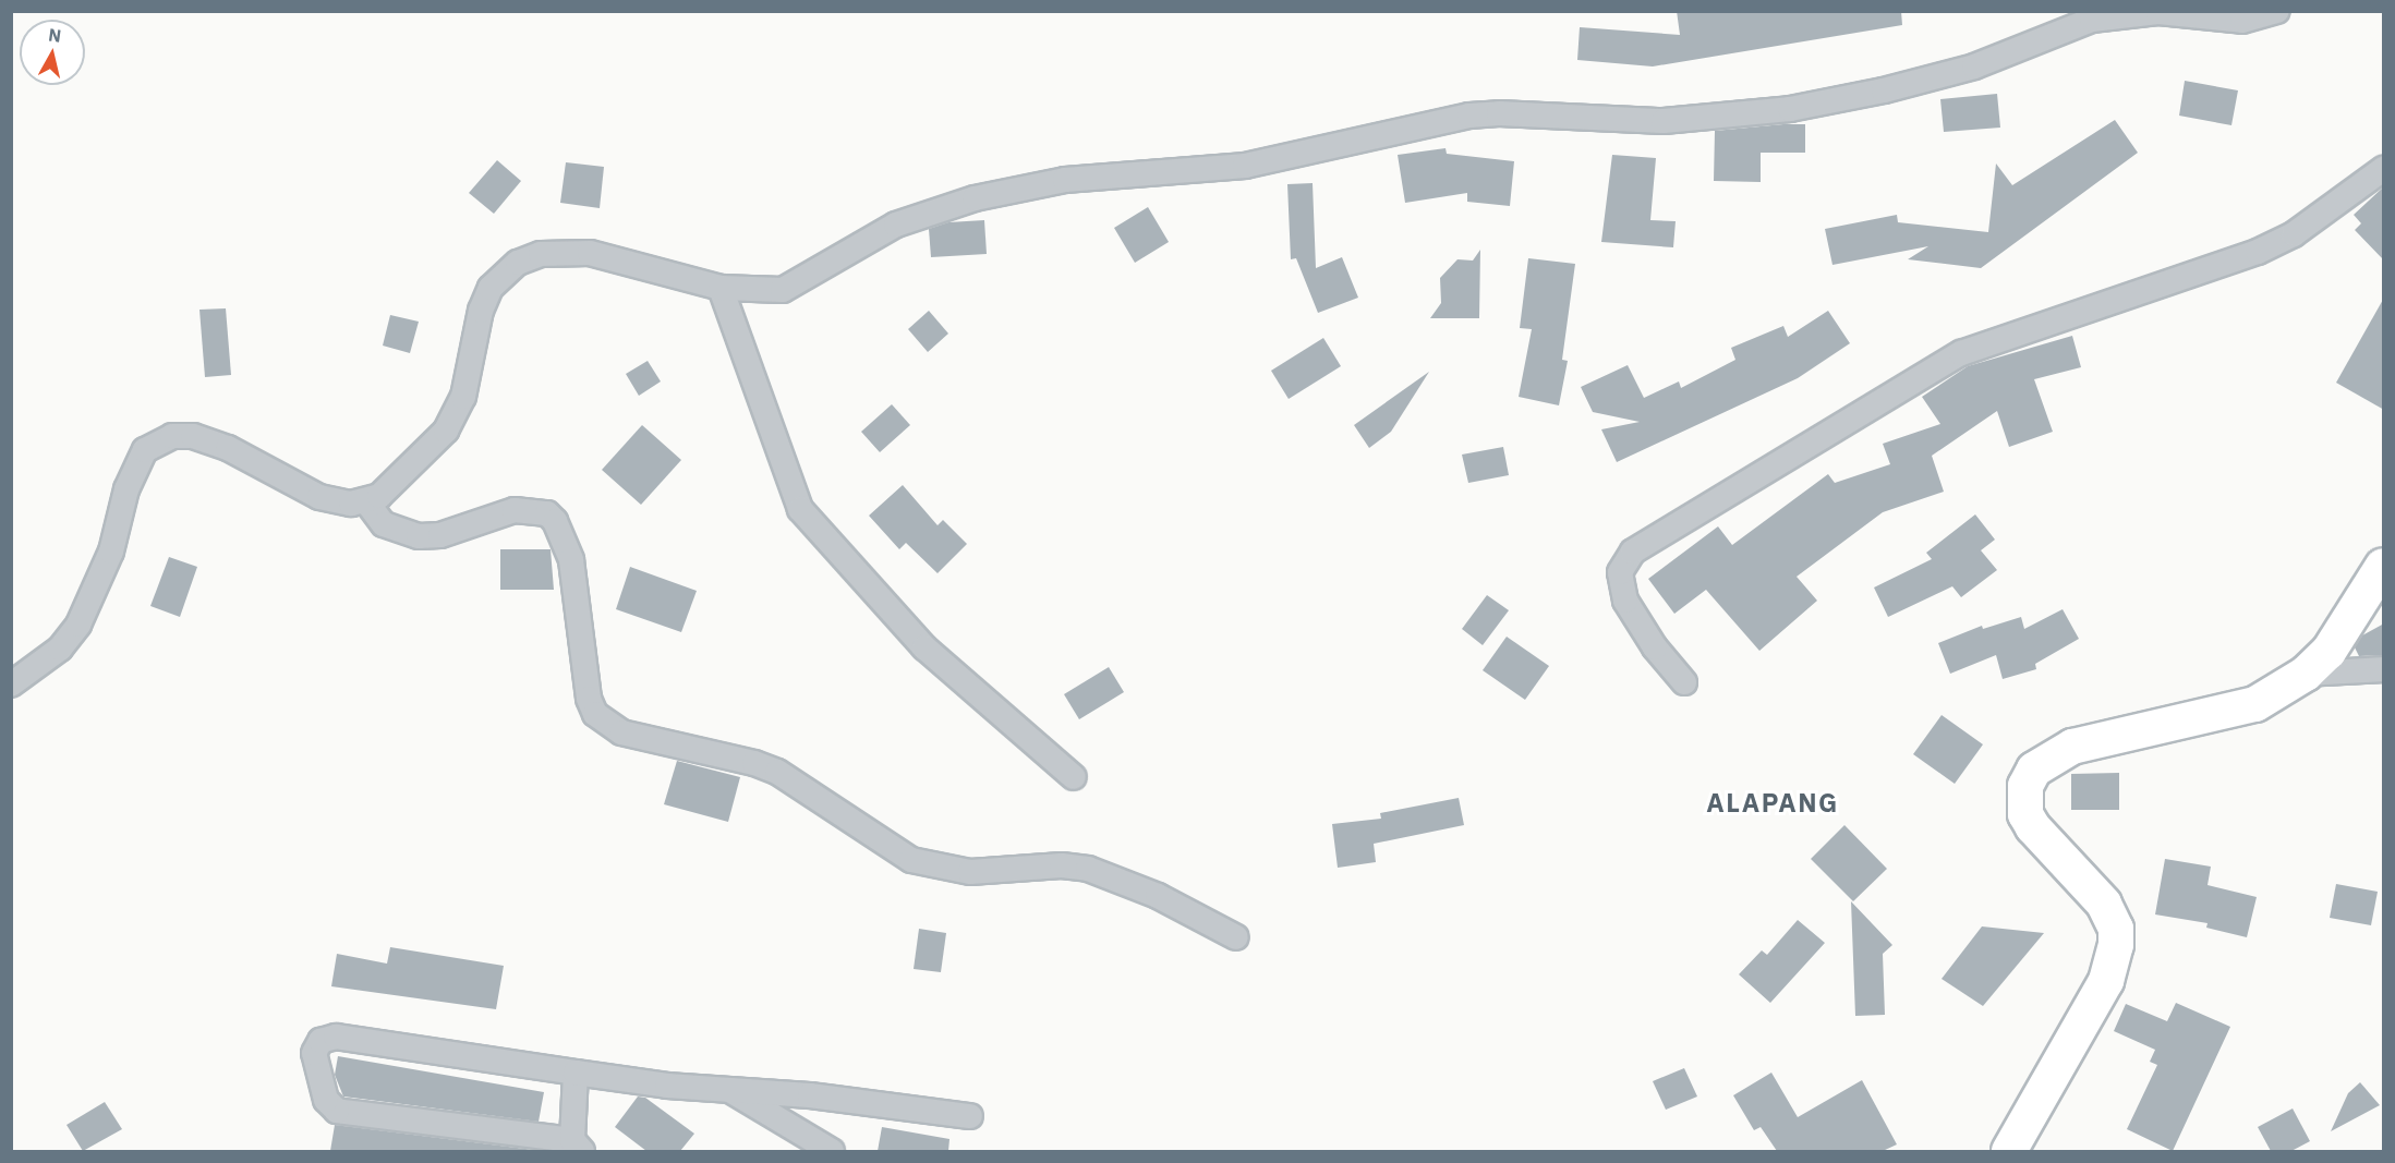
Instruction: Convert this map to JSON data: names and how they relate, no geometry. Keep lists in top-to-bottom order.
{
  "districts": ["ALAPANG"],
  "north": "top"
}
